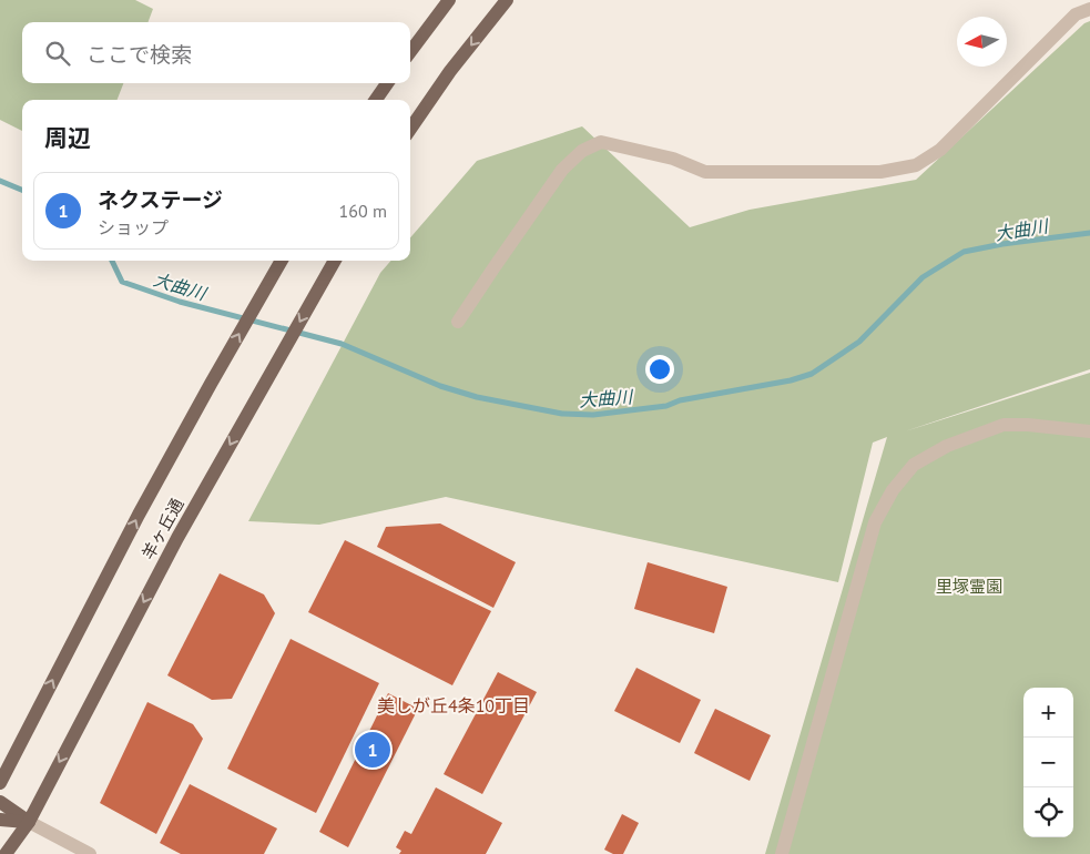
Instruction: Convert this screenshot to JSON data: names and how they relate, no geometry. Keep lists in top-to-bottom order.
{
  "streets": {
    "main road": ["羊ヶ丘通"]
  },
  "districts": ["美しが丘4条10丁目"],
  "water": ["大曲川"],
  "parks": ["里塚霊園"],
  "north": "left",
  "page": {
    "search": "ここで検索",
    "heading": "周辺",
    "list": [
      {
        "mark": "1",
        "name": "ネクステージ",
        "note": "ショップ",
        "value": "160 m"
      }
    ],
    "map_buttons": ["+", "−"],
    "pins": "1"
  }
}
